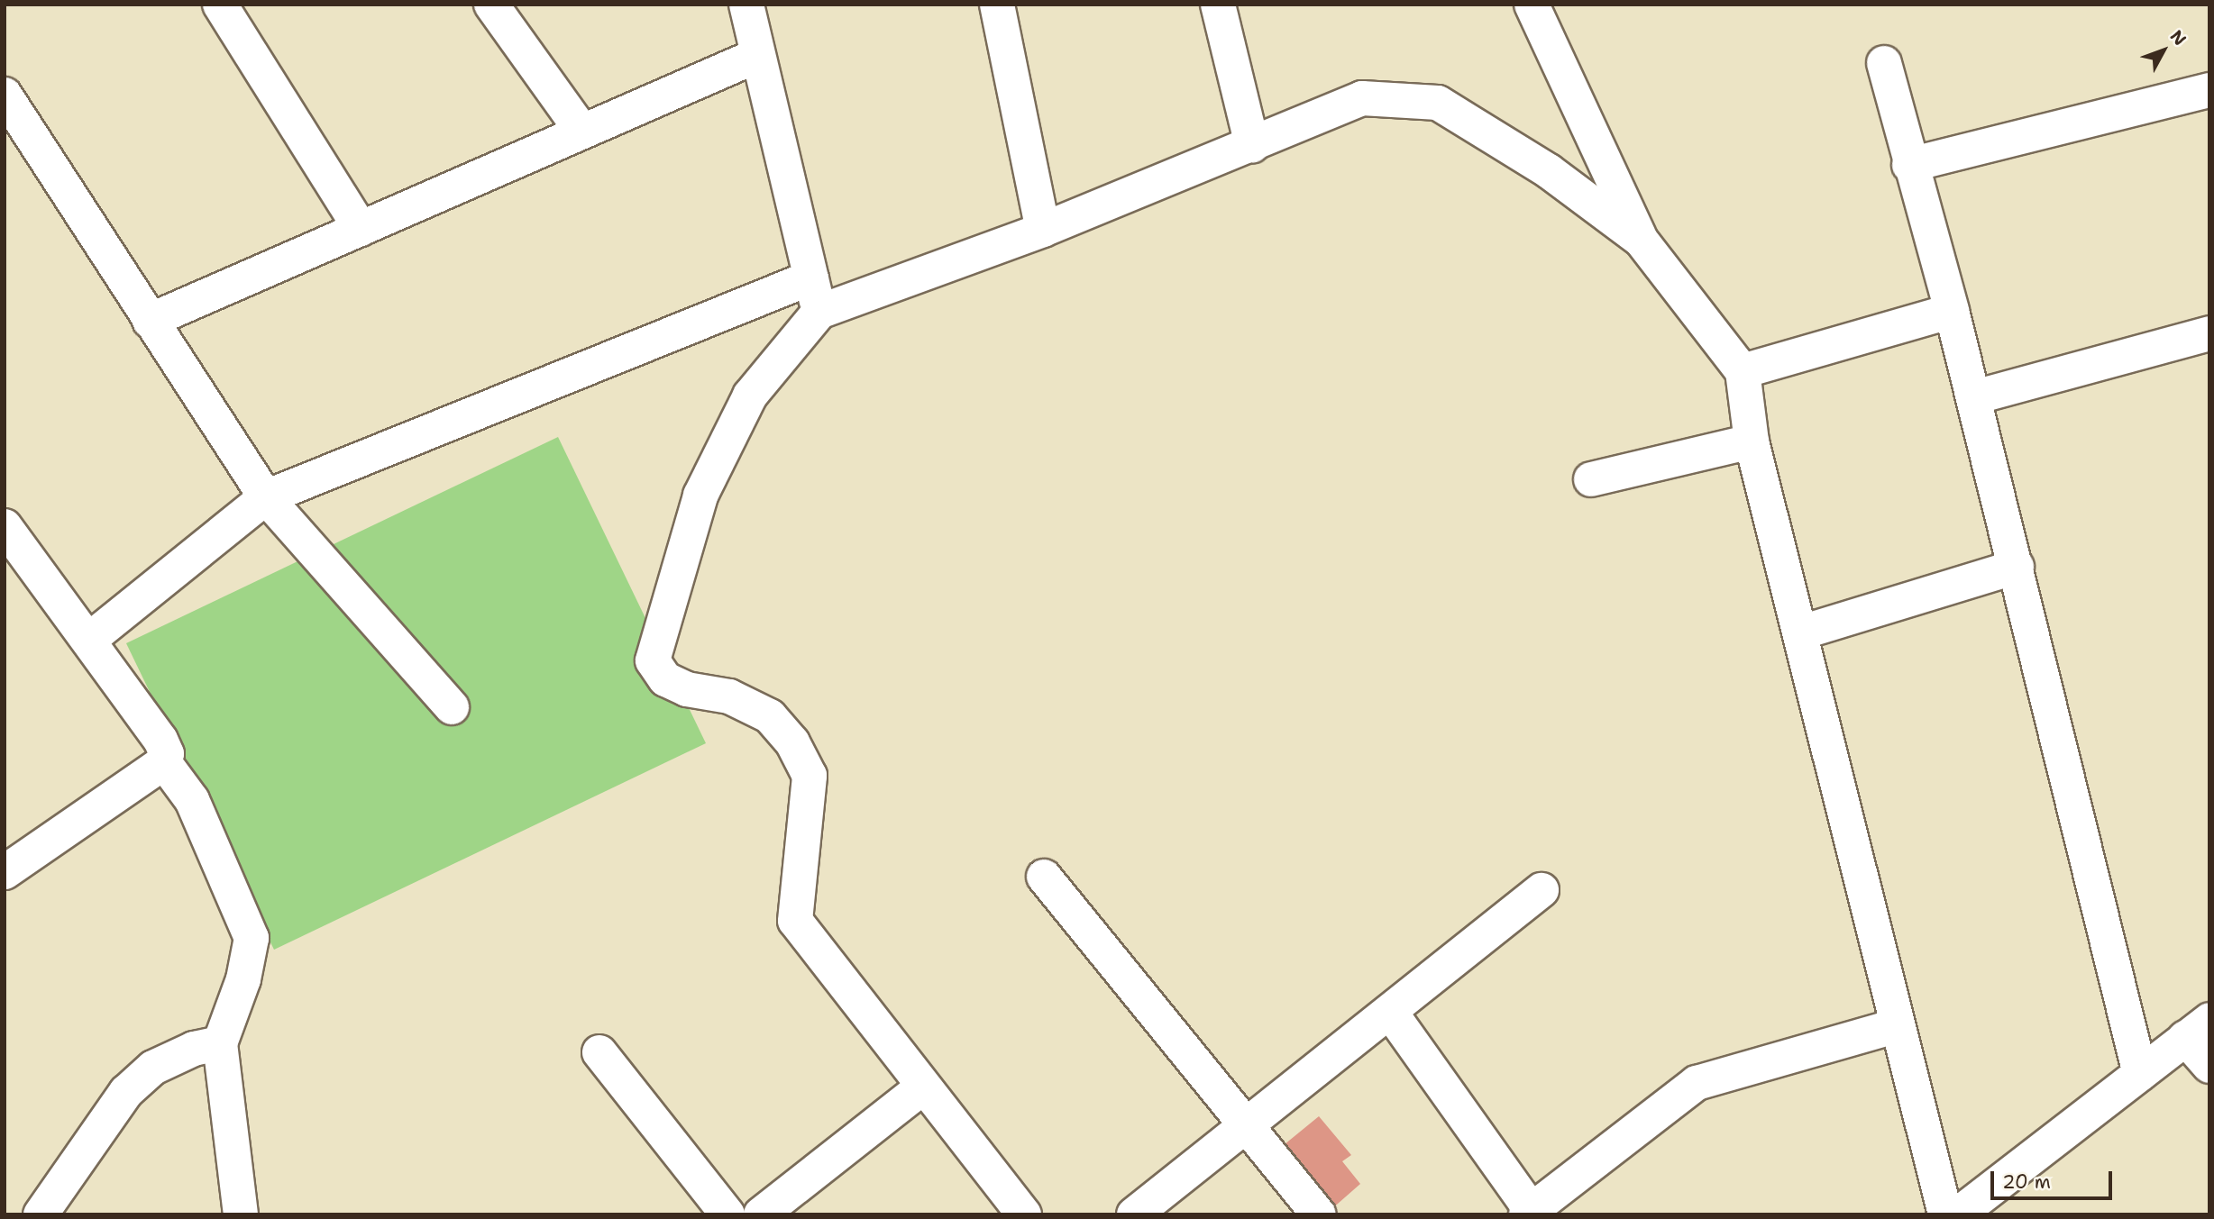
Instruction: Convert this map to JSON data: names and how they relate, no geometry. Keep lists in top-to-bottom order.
{
  "scale_bar": "20 m",
  "north": "top right"
}
